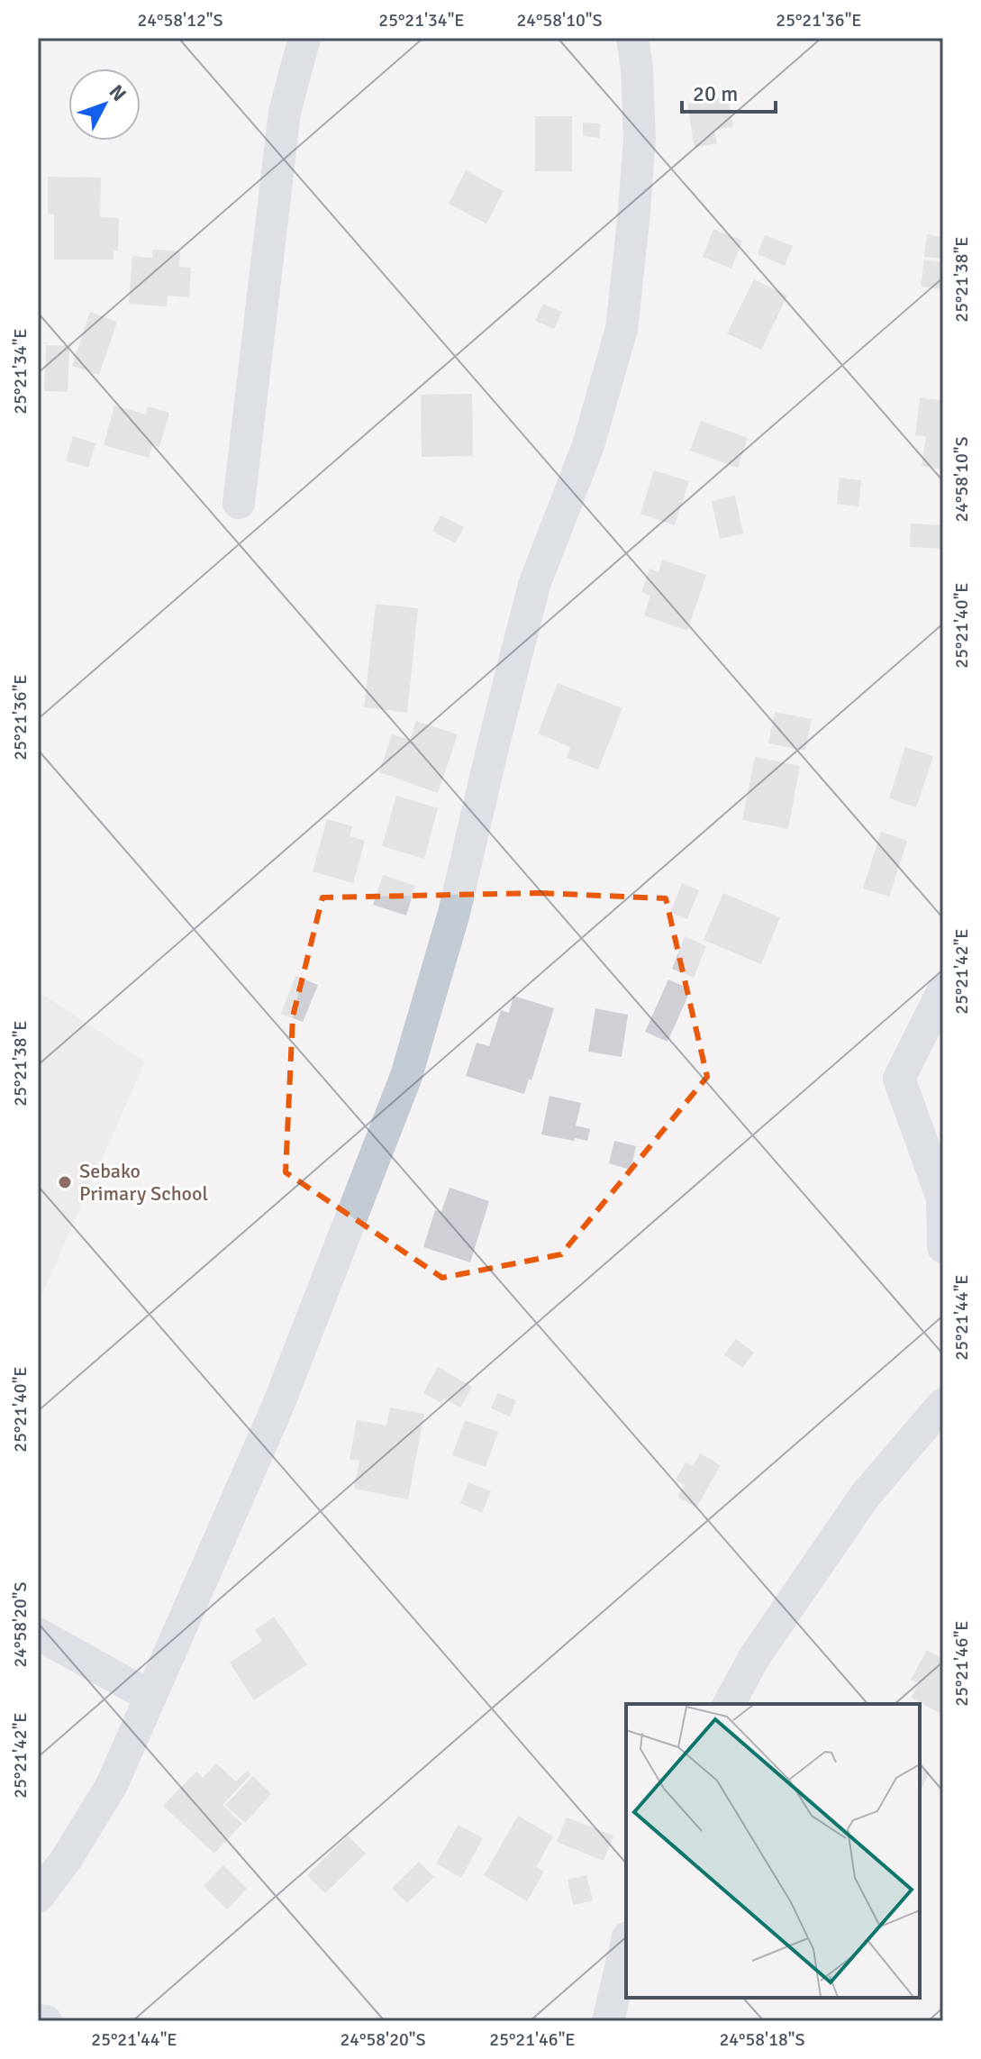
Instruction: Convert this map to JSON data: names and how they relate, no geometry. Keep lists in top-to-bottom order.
{
  "places": ["Sebako Primary School"],
  "scale_bar": "20 m",
  "north": "top right",
  "coordinates": [
    "24°58'12\"S",
    "25°21'34\"E",
    "24°58'10\"S",
    "25°21'36\"E",
    "25°21'38\"E",
    "25°21'40\"E",
    "25°21'42\"E",
    "25°21'44\"E",
    "24°58'20\"S",
    "25°21'46\"E",
    "24°58'18\"S"
  ]
}
